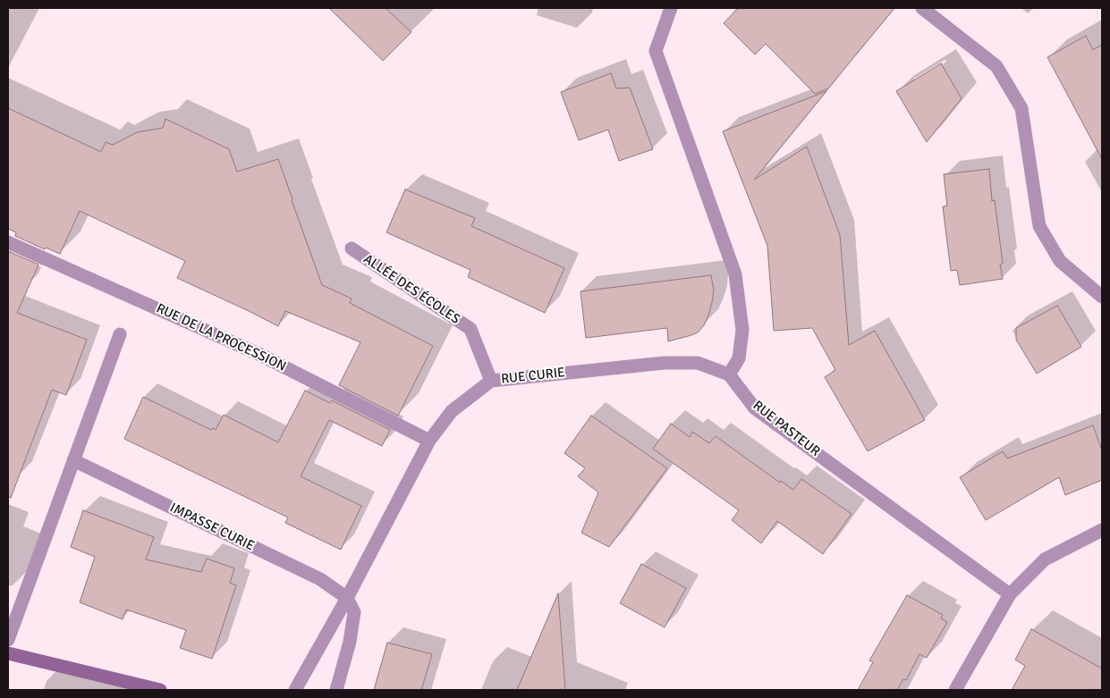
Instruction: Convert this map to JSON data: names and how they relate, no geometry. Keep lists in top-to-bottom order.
{
  "streets": {
    "street": [
      "ALLÉE DES ÉCOLES",
      "RUE DE LA PROCESSION",
      "RUE CURIE",
      "RUE PASTEUR",
      "IMPASSE CURIE"
    ]
  },
  "crossings": [
    ["ALLÉE DES ÉCOLES", "RUE CURIE"],
    ["RUE DE LA PROCESSION", "RUE CURIE"],
    ["RUE CURIE", "RUE PASTEUR"],
    ["RUE CURIE", "IMPASSE CURIE"]
  ]
}
